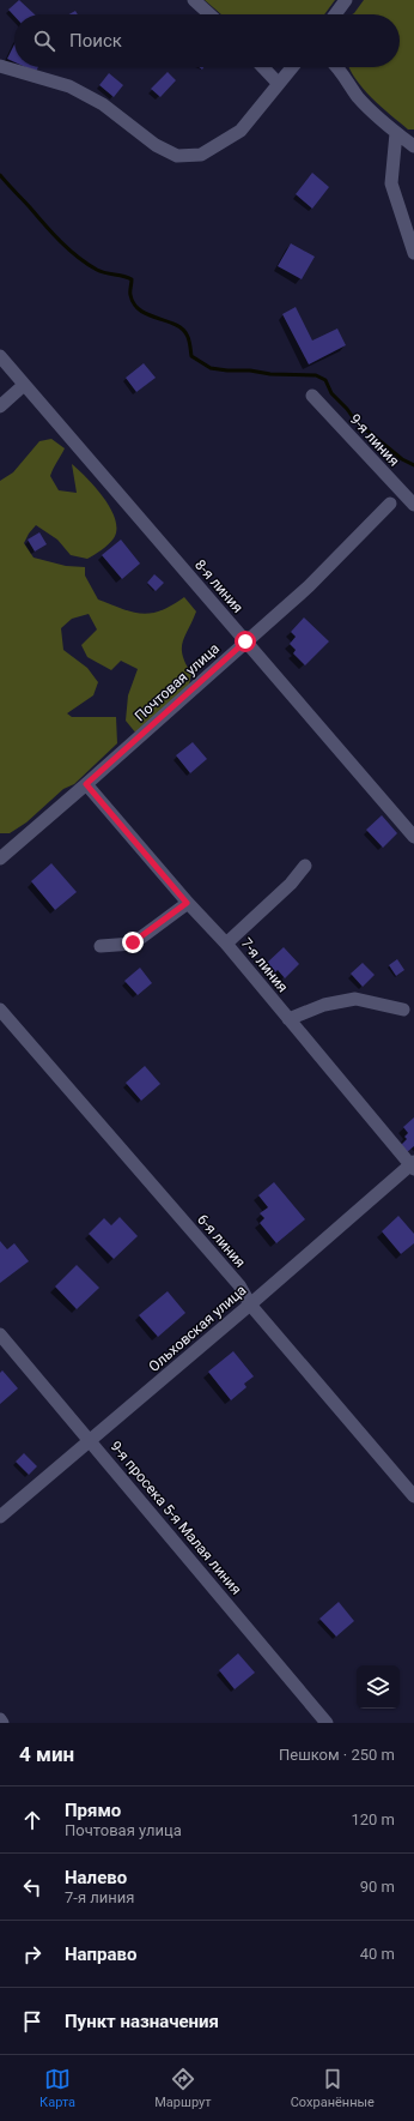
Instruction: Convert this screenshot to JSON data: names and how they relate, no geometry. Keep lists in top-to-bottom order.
{
  "streets": {
    "street": [
      "9-я линия",
      "8-я линия",
      "Почтовая улица",
      "7-я линия",
      "6-я линия",
      "Ольховская улица",
      "9-я просека 5-я Малая линия"
    ]
  },
  "crossings": [
    ["8-я линия", "Почтовая улица"],
    ["Почтовая улица", "7-я линия"],
    ["7-я линия", "Ольховская улица"],
    ["6-я линия", "Ольховская улица"],
    ["Ольховская улица", "9-я просека 5-я Малая линия"]
  ],
  "page": {
    "search": "Поиск",
    "heading": ["4 мин", "Пешком · 250 m"],
    "list": [
      ["Прямо", "Почтовая улица", "120 m"],
      ["Налево", "7-я линия", "90 m"],
      ["Направо", "40 m"],
      "Пункт назначения"
    ],
    "nav": ["Карта", "Маршрут", "Сохранённые"]
  }
}
